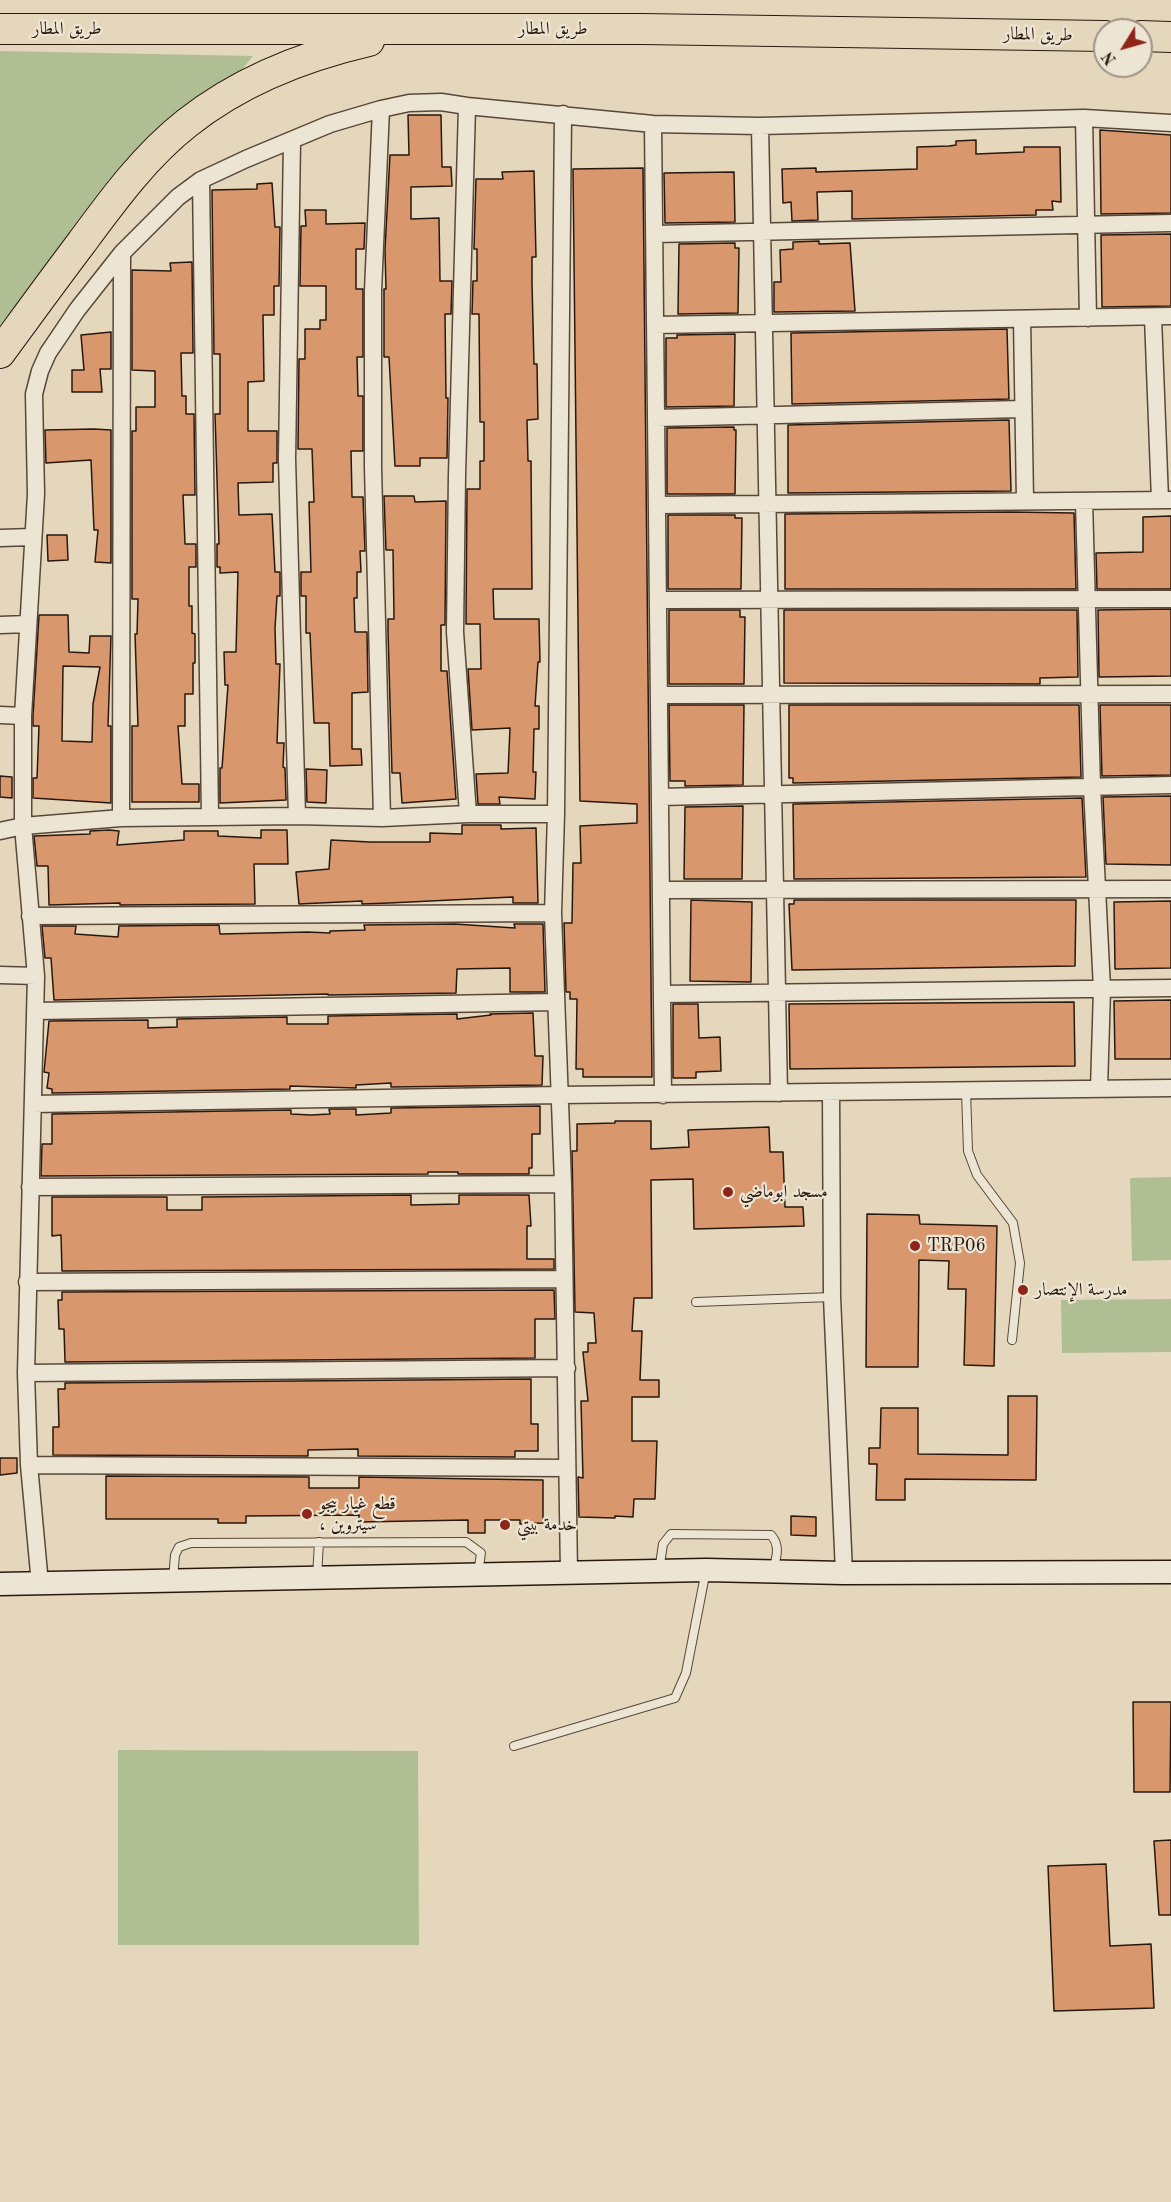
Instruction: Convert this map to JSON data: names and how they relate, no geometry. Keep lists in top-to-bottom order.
{
  "streets": {
    "highway": ["طريق المطار"]
  },
  "places": [
    "مسجد ابوماضي",
    "TRP06",
    "مدرسة الإنتصار",
    "قطع غيار بيجو ، سيتروين",
    "خدمة بيتي"
  ],
  "north": "bottom left"
}
